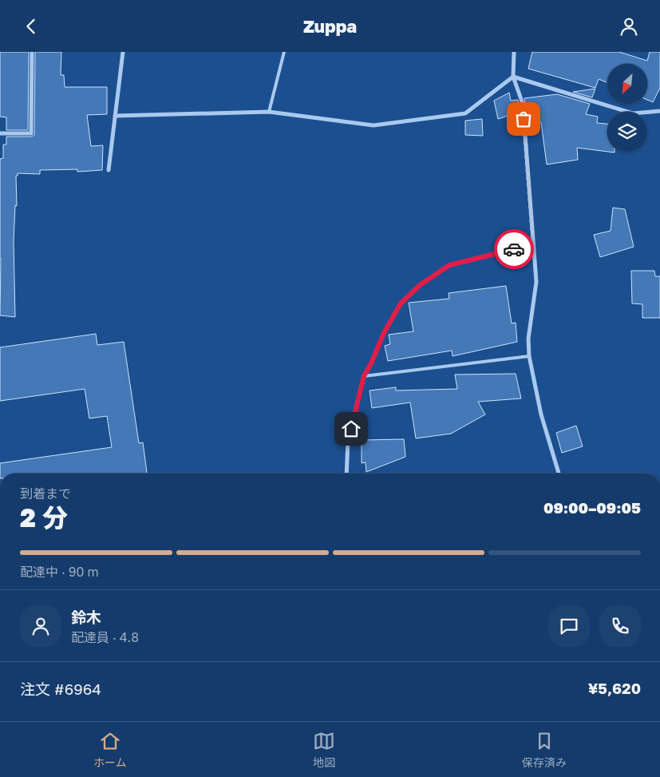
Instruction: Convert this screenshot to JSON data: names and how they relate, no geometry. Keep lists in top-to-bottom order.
{
  "north": "bottom left",
  "page": {
    "header": "Zuppa",
    "heading": ["2 分", "到着まで", "09:00–09:05"],
    "panel": [
      "鈴木",
      "配達員 · 4.8",
      "注文 #6964",
      "¥5,620"
    ],
    "bar": "配達中 · 90 m",
    "tabs": ["ホーム", "地図", "保存済み"]
  }
}
